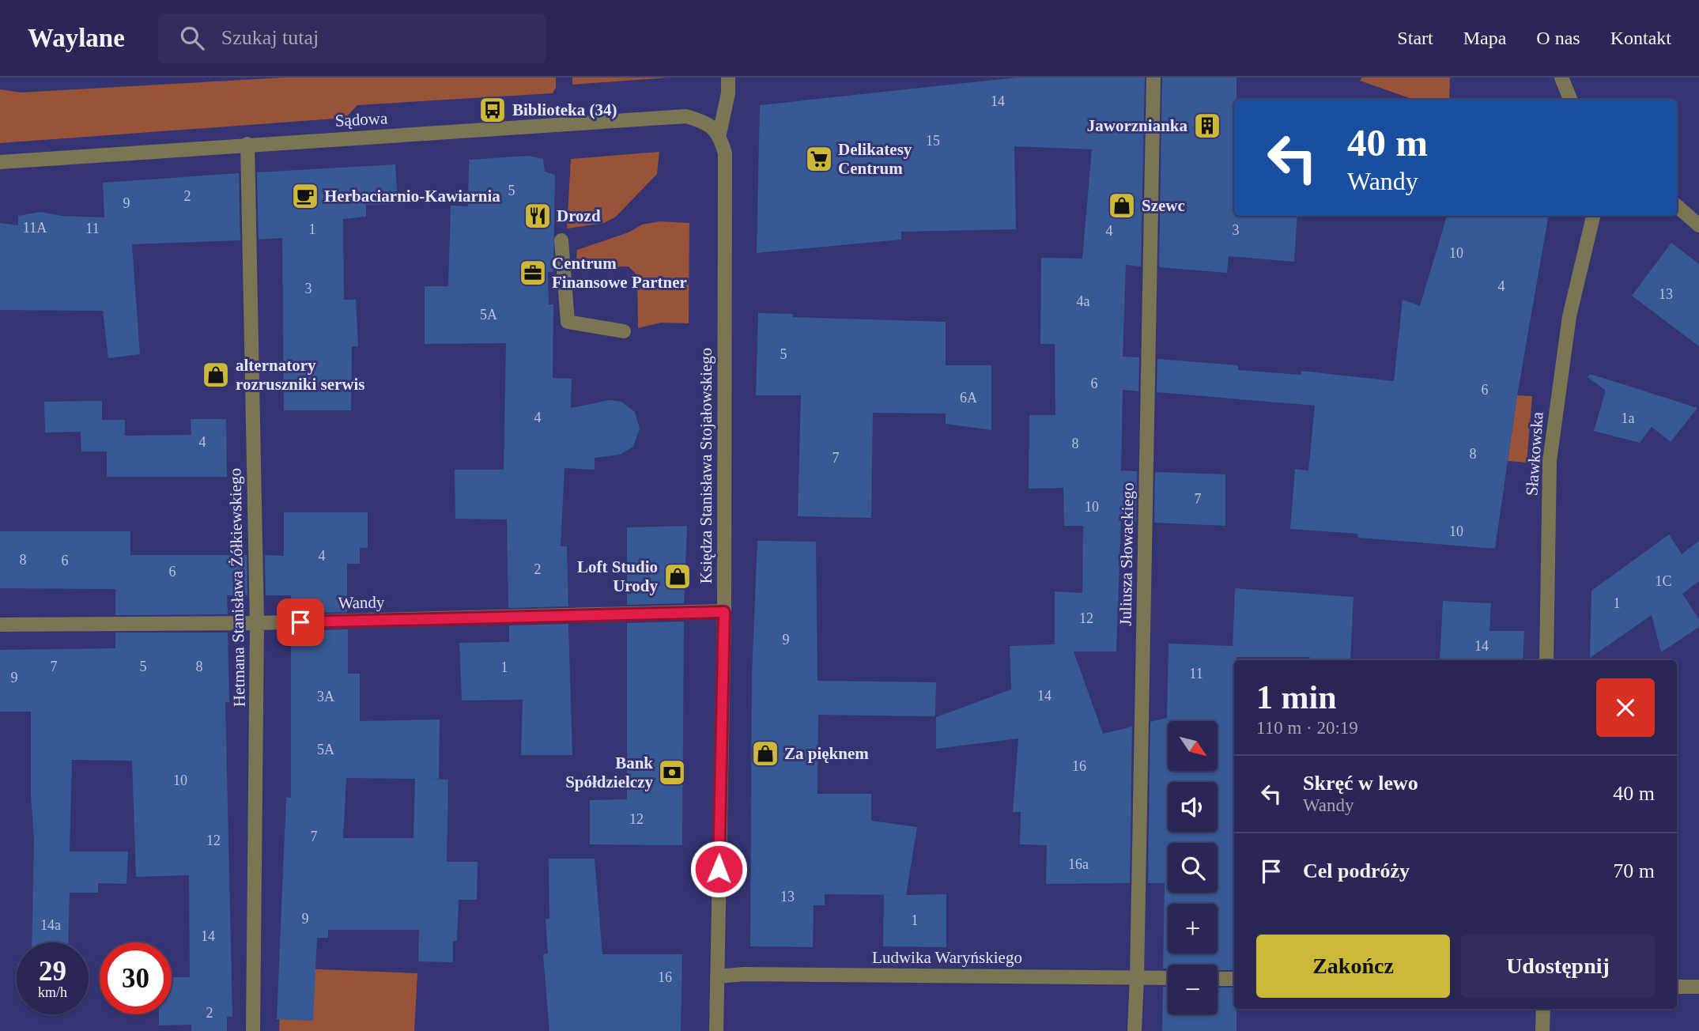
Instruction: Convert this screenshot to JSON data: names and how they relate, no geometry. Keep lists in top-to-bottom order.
{
  "streets": {
    "street": [
      "Sądowa",
      "Sławkowska",
      "Księdza Stanisława Stojałowskiego",
      "Juliusza Słowackiego",
      "Hetmana Stanisława Żółkiewskiego",
      "Wandy",
      "Ludwika Waryńskiego"
    ]
  },
  "crossings": [
    ["Sądowa", "Księdza Stanisława Stojałowskiego"],
    ["Sądowa", "Hetmana Stanisława Żółkiewskiego"],
    ["Księdza Stanisława Stojałowskiego", "Wandy"],
    ["Księdza Stanisława Stojałowskiego", "Ludwika Waryńskiego"],
    ["Juliusza Słowackiego", "Ludwika Waryńskiego"],
    ["Hetmana Stanisława Żółkiewskiego", "Wandy"]
  ],
  "places": {
    "bus stop": ["Biblioteka (34)"],
    "building": ["Jaworznianka"],
    "supermarket": ["Delikatesy Centrum"],
    "cafe": ["Herbaciarnio-Kawiarnia"],
    "shop": [
      "Szewc",
      "alternatory rozruszniki serwis",
      "Loft Studio Urody",
      "Za pięknem"
    ],
    "restaurant": ["Drozd"],
    "office": ["Centrum Finansowe Partner"],
    "bank": ["Bank Spółdzielczy"]
  },
  "house_numbers": [
    "14",
    "15",
    "5",
    "2",
    "9",
    "11A",
    "11",
    "1",
    "3",
    "4",
    "10",
    "4",
    "3",
    "13",
    "4a",
    "5A",
    "5",
    "6",
    "6",
    "6A",
    "4",
    "1a",
    "4",
    "8",
    "8",
    "7",
    "7",
    "10",
    "10",
    "4",
    "8",
    "6",
    "2",
    "6",
    "1C",
    "1",
    "12",
    "9",
    "14",
    "7",
    "5",
    "8",
    "1",
    "11",
    "9",
    "14",
    "3A",
    "5A",
    "16",
    "10",
    "12",
    "7",
    "12",
    "16a",
    "13",
    "9",
    "1",
    "14a",
    "14",
    "16",
    "2"
  ],
  "north": "bottom right",
  "page": {
    "header": "Waylane",
    "search": "Szukaj tutaj",
    "nav": [
      "Start",
      "Mapa",
      "O nas",
      "Kontakt"
    ],
    "turn": ["40 m", "Wandy"],
    "heading": ["1 min", "110 m · 20:19"],
    "map_buttons": ["+", "−"],
    "list": [
      {
        "name": "Skręć w lewo",
        "note": "Wandy",
        "value": "40 m"
      },
      {
        "name": "Cel podróży",
        "value": "70 m"
      }
    ],
    "buttons": ["Zakończ", "Udostępnij"],
    "speed": "29 km/h",
    "limit": "30"
  }
}
